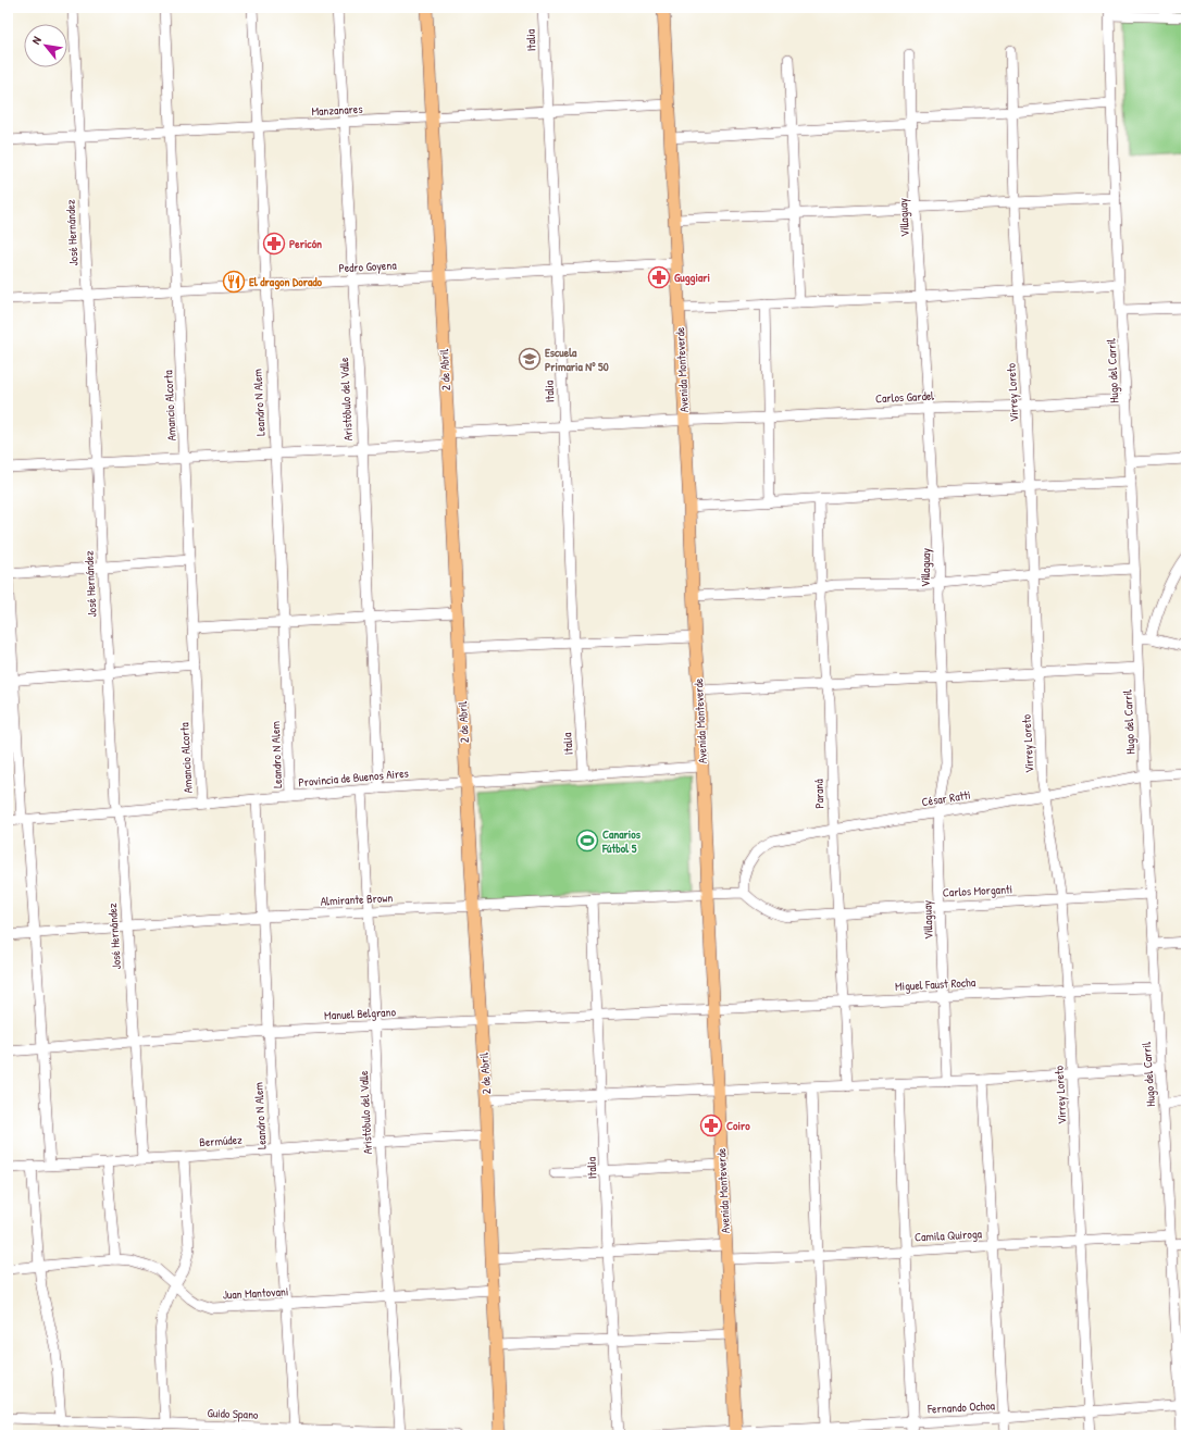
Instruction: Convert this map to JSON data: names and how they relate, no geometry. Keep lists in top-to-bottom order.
{
  "streets": {
    "main road": ["2 de Abril", "Avenida Monteverde"],
    "street": [
      "Italia",
      "Manzanares",
      "Villaguay",
      "José Hernández",
      "Pedro Goyena",
      "Hugo del Carril",
      "Virrey Loreto",
      "Carlos Gardel",
      "Aristóbulo del Valle",
      "Leandro N Alem",
      "Amancio Alcorta",
      "Provincia de Buenos Aires",
      "Paraná",
      "César Ratti",
      "Carlos Morganti",
      "Almirante Brown",
      "Miguel Faust Rocha",
      "Manuel Belgrano",
      "Bermúdez",
      "Camila Quiroga",
      "Juan Mantovani",
      "Fernando Ochoa",
      "Guido Spano"
    ]
  },
  "crossings": [
    ["Italia", "Manzanares"],
    ["Italia", "Pedro Goyena"],
    ["Italia", "Carlos Gardel"],
    ["Italia", "Provincia de Buenos Aires"],
    ["Italia", "Almirante Brown"],
    ["Italia", "Manuel Belgrano"],
    ["Manzanares", "José Hernández"],
    ["Manzanares", "2 de Abril"],
    ["Manzanares", "Avenida Monteverde"],
    ["Manzanares", "Aristóbulo del Valle"],
    ["Manzanares", "Leandro N Alem"],
    ["Manzanares", "Amancio Alcorta"],
    ["Villaguay", "Carlos Gardel"],
    ["Villaguay", "César Ratti"],
    ["Villaguay", "Carlos Morganti"],
    ["Villaguay", "Miguel Faust Rocha"],
    ["José Hernández", "Pedro Goyena"],
    ["José Hernández", "Carlos Gardel"],
    ["José Hernández", "Provincia de Buenos Aires"],
    ["José Hernández", "Almirante Brown"],
    ["José Hernández", "Manuel Belgrano"],
    ["José Hernández", "Bermúdez"],
    ["Pedro Goyena", "2 de Abril"],
    ["Pedro Goyena", "Avenida Monteverde"],
    ["Pedro Goyena", "Aristóbulo del Valle"],
    ["Pedro Goyena", "Leandro N Alem"],
    ["Pedro Goyena", "Amancio Alcorta"],
    ["2 de Abril", "Carlos Gardel"],
    ["2 de Abril", "Provincia de Buenos Aires"],
    ["2 de Abril", "Almirante Brown"],
    ["2 de Abril", "Manuel Belgrano"],
    ["2 de Abril", "Bermúdez"],
    ["2 de Abril", "Juan Mantovani"],
    ["Avenida Monteverde", "Carlos Gardel"],
    ["Avenida Monteverde", "Provincia de Buenos Aires"],
    ["Avenida Monteverde", "Almirante Brown"],
    ["Avenida Monteverde", "Miguel Faust Rocha"],
    ["Avenida Monteverde", "Manuel Belgrano"],
    ["Avenida Monteverde", "Camila Quiroga"],
    ["Avenida Monteverde", "Fernando Ochoa"],
    ["Hugo del Carril", "Carlos Gardel"],
    ["Hugo del Carril", "César Ratti"],
    ["Hugo del Carril", "Carlos Morganti"],
    ["Hugo del Carril", "Miguel Faust Rocha"],
    ["Hugo del Carril", "Camila Quiroga"],
    ["Hugo del Carril", "Fernando Ochoa"],
    ["Virrey Loreto", "Carlos Gardel"],
    ["Virrey Loreto", "César Ratti"],
    ["Virrey Loreto", "Carlos Morganti"],
    ["Virrey Loreto", "Miguel Faust Rocha"],
    ["Virrey Loreto", "Camila Quiroga"],
    ["Virrey Loreto", "Fernando Ochoa"],
    ["Carlos Gardel", "Aristóbulo del Valle"],
    ["Carlos Gardel", "Leandro N Alem"],
    ["Carlos Gardel", "Amancio Alcorta"],
    ["Aristóbulo del Valle", "Provincia de Buenos Aires"],
    ["Aristóbulo del Valle", "Almirante Brown"],
    ["Aristóbulo del Valle", "Manuel Belgrano"],
    ["Aristóbulo del Valle", "Bermúdez"],
    ["Aristóbulo del Valle", "Juan Mantovani"],
    ["Aristóbulo del Valle", "Guido Spano"],
    ["Leandro N Alem", "Provincia de Buenos Aires"],
    ["Leandro N Alem", "Almirante Brown"],
    ["Leandro N Alem", "Manuel Belgrano"],
    ["Leandro N Alem", "Bermúdez"],
    ["Leandro N Alem", "Juan Mantovani"],
    ["Leandro N Alem", "Guido Spano"],
    ["Amancio Alcorta", "Provincia de Buenos Aires"],
    ["Paraná", "César Ratti"],
    ["Paraná", "Carlos Morganti"],
    ["Paraná", "Miguel Faust Rocha"],
    ["César Ratti", "Carlos Morganti"],
    ["Miguel Faust Rocha", "Manuel Belgrano"]
  ],
  "places": {
    "pharmacy": ["Pericón", "Guggiari", "Coiro"],
    "restaurant": ["El dragon Dorado"],
    "school or university": ["Escuela Primaria Nº 50"],
    "sports": ["Canarios Fútbol 5"]
  },
  "north": "top left"
}
